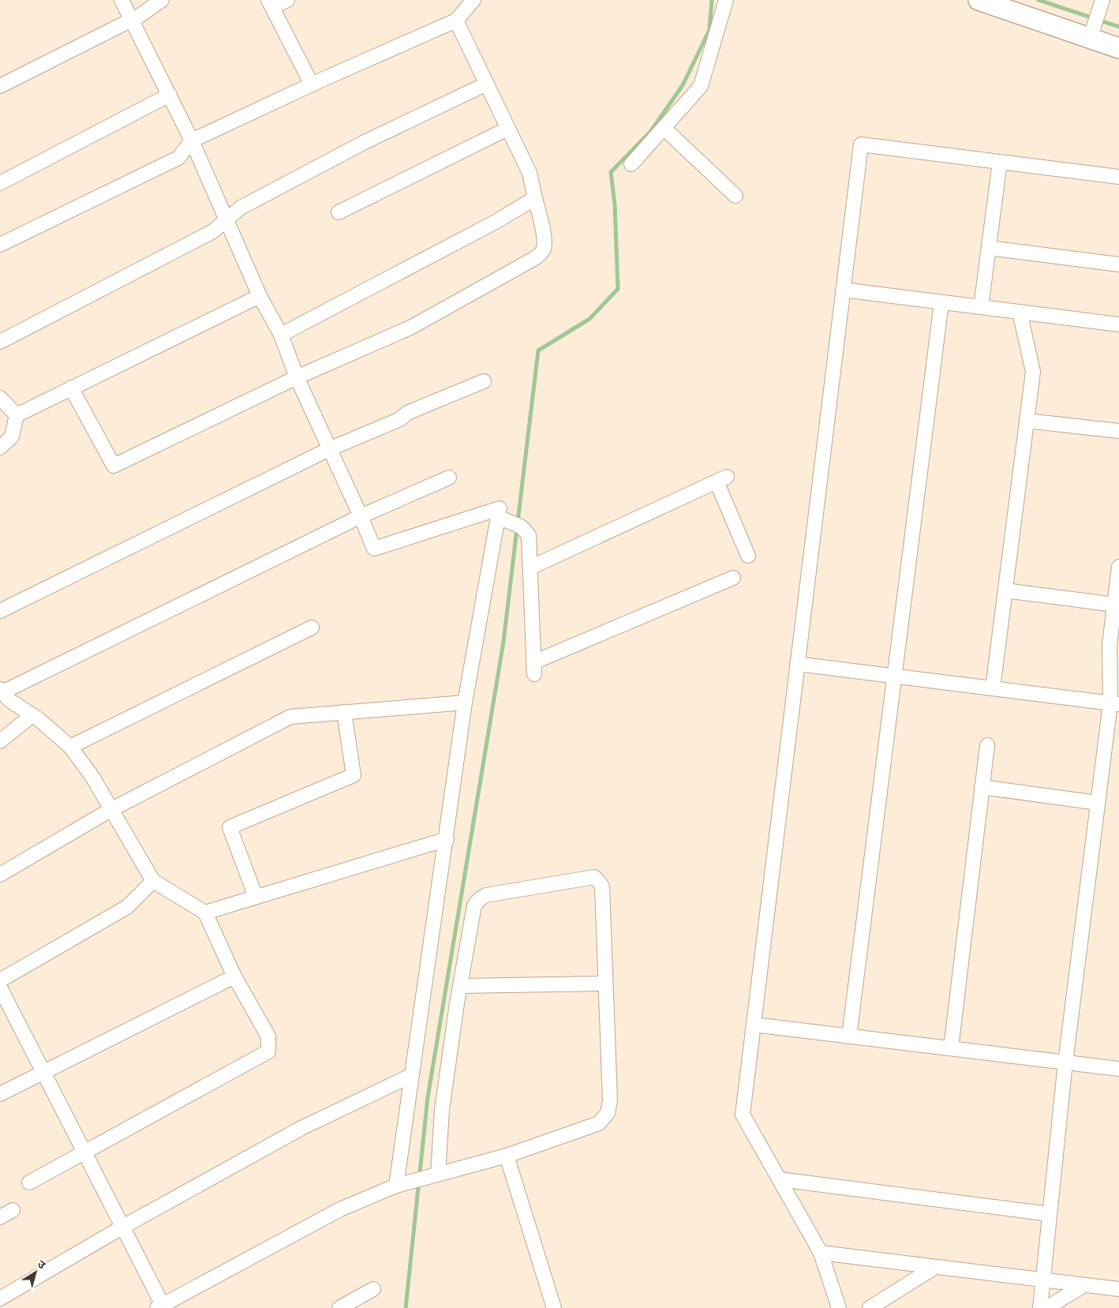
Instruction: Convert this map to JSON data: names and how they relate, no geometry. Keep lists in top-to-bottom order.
{
  "north": "top right"
}
